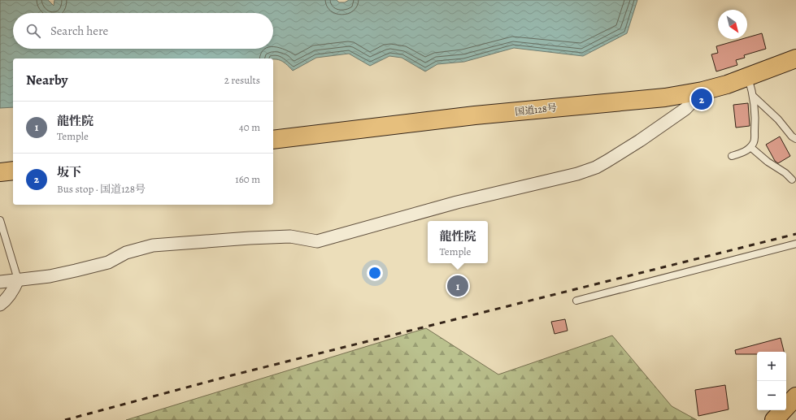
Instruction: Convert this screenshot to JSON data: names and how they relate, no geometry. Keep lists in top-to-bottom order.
{
  "streets": {
    "highway": ["国道128号"]
  },
  "north": "bottom right",
  "page": {
    "search": "Search here",
    "heading": ["Nearby", "2 results"],
    "pins": ["2", "1"],
    "list": [
      {
        "mark": "1",
        "name": "龍性院",
        "note": "Temple",
        "value": "40 m"
      },
      {
        "mark": "2",
        "name": "坂下",
        "note": "Bus stop · 国道128号",
        "value": "160 m"
      }
    ],
    "popup": ["龍性院", "Temple"],
    "map_buttons": ["+", "−"]
  }
}
